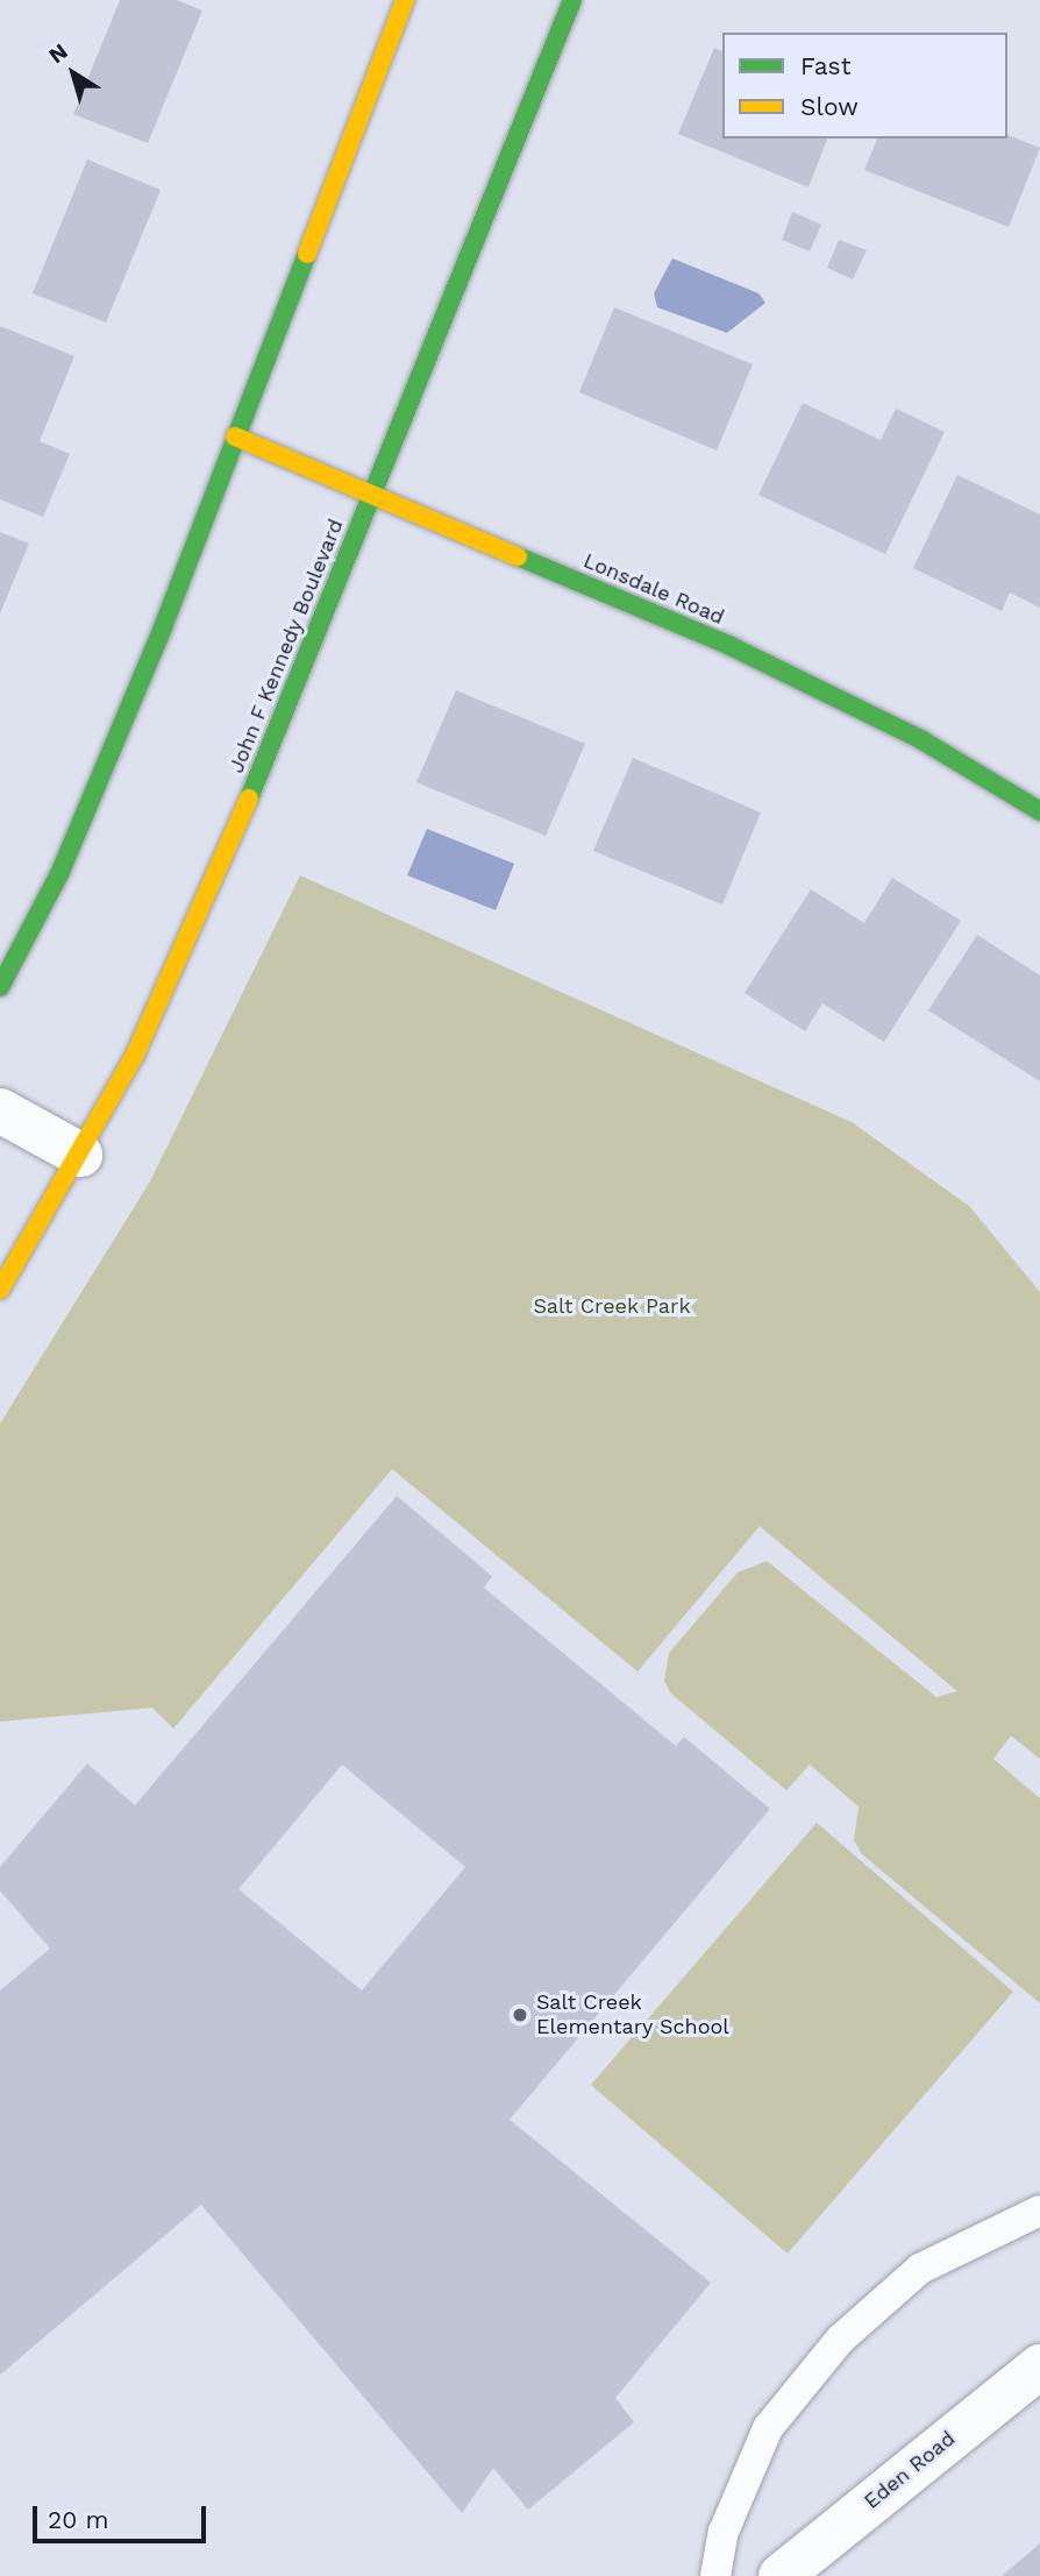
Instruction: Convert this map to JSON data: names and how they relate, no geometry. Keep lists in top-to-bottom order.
{
  "streets": {
    "street": ["Lonsdale Road", "John F Kennedy Boulevard", "Eden Road"]
  },
  "crossings": [
    ["Lonsdale Road", "John F Kennedy Boulevard"]
  ],
  "parks": ["Salt Creek Park"],
  "places": ["Salt Creek Elementary School"],
  "legend": ["Fast", "Slow"],
  "scale_bar": "20 m",
  "north": "top left"
}
